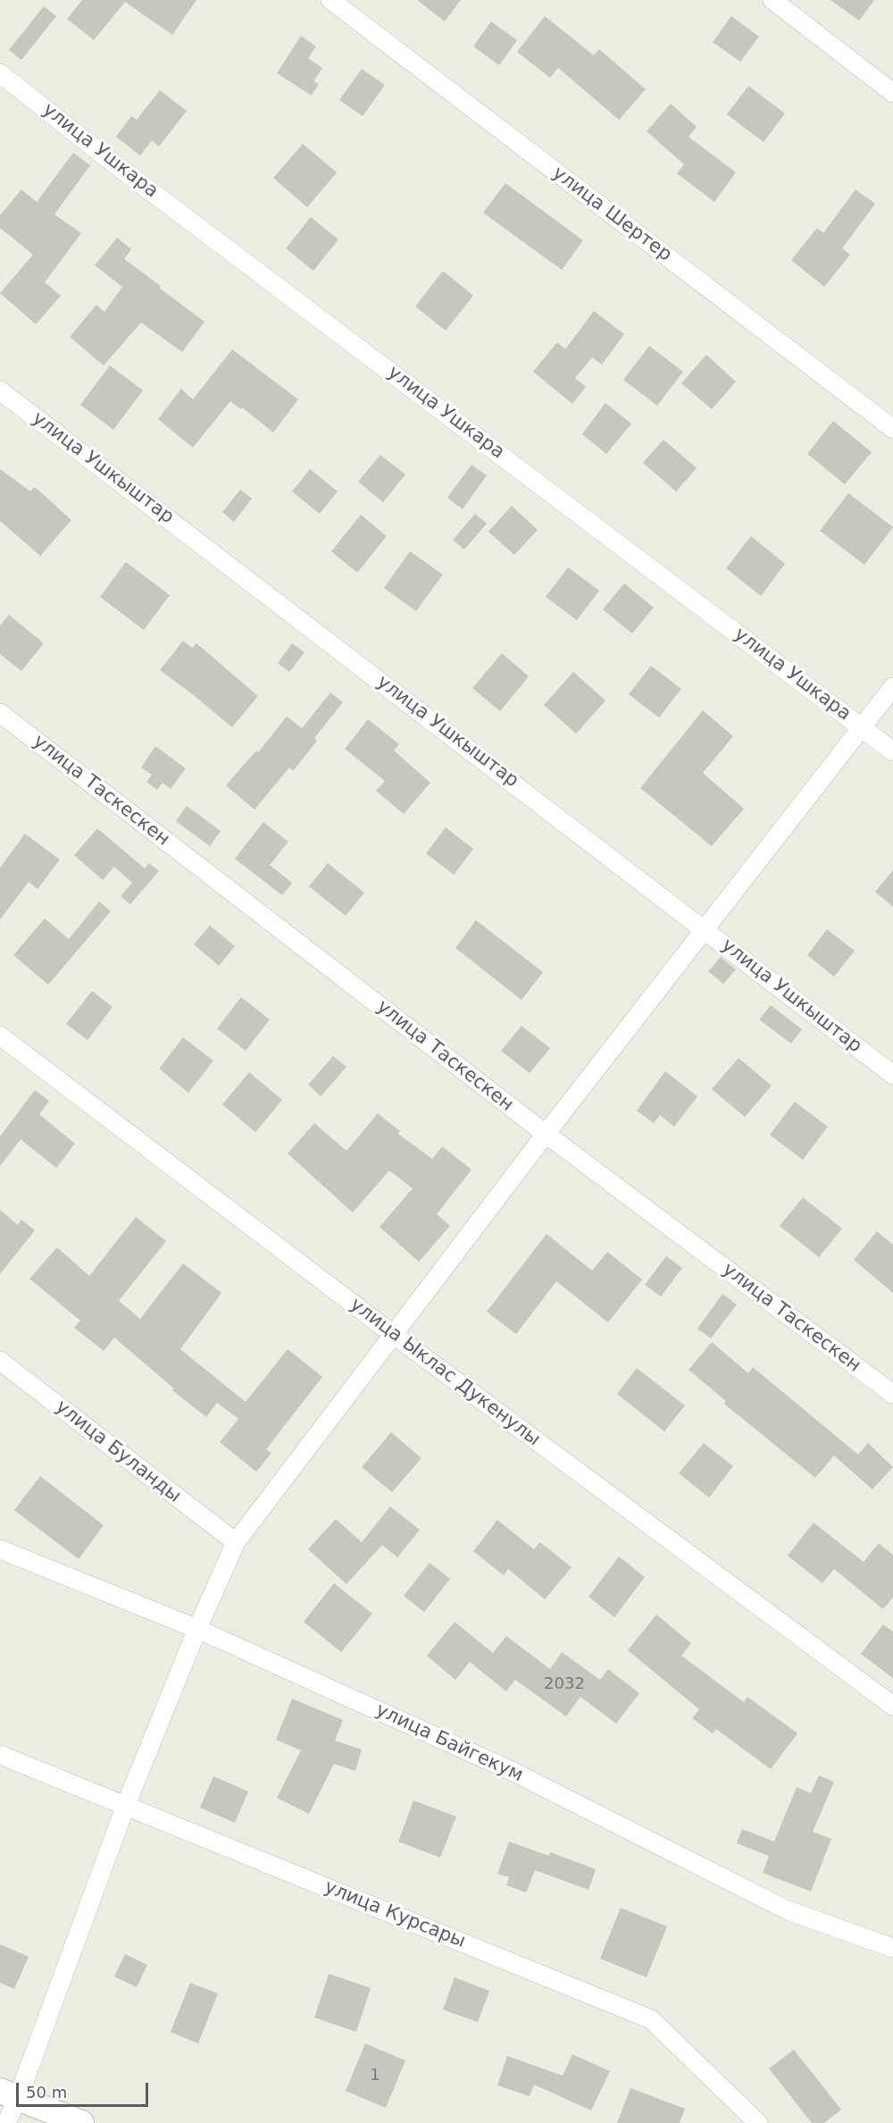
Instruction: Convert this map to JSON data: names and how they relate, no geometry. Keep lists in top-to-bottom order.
{
  "streets": {
    "street": [
      "улица Ушкара",
      "улица Шертер",
      "улица Ушкыштар",
      "улица Таскескен",
      "улица Ыклас Дукенулы",
      "улица Буланды",
      "улица Байгекум",
      "улица Курсары"
    ]
  },
  "house_numbers": ["2032", "1"],
  "scale_bar": "50 m"
}
